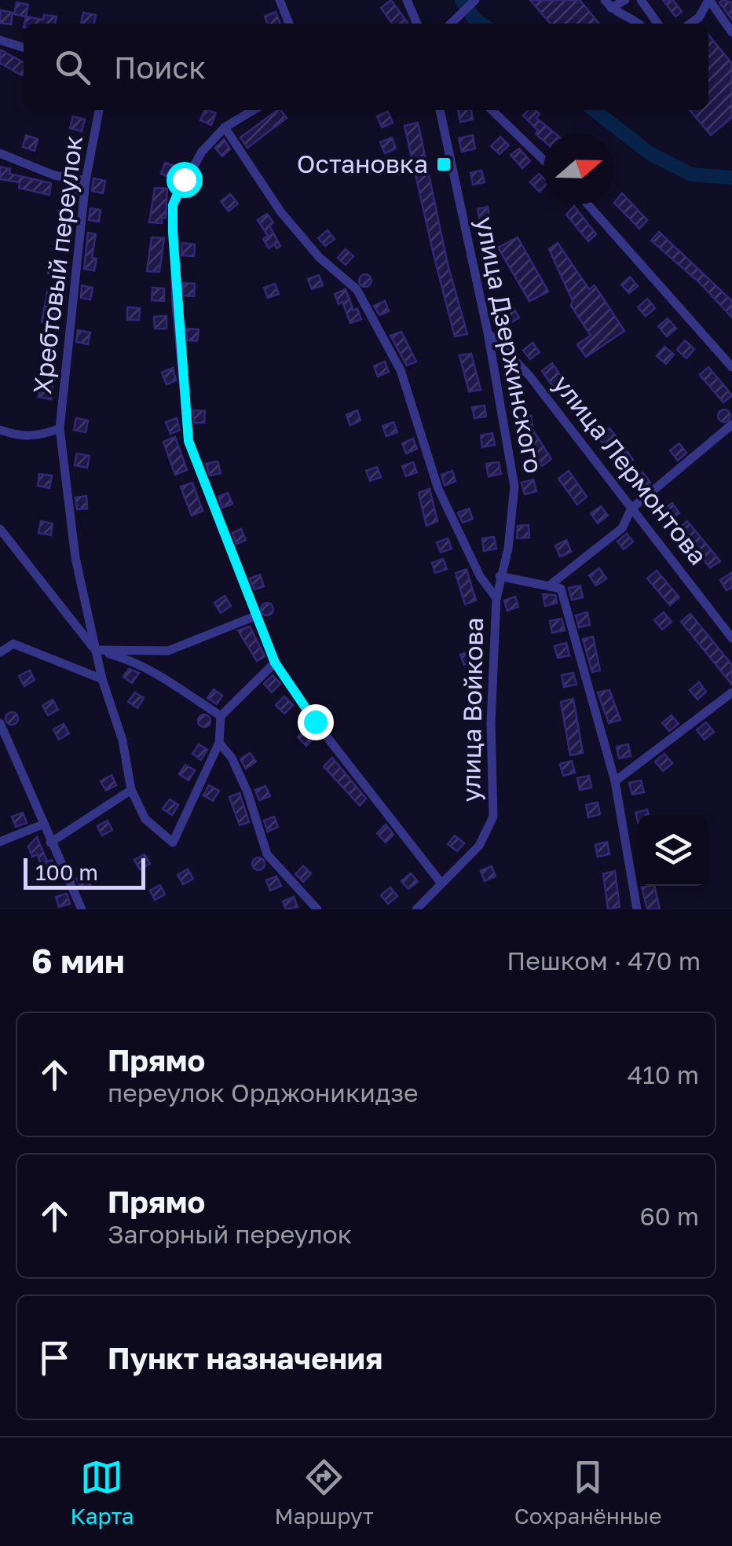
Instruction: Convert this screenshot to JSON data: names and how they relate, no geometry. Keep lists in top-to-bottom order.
{
  "streets": {
    "street": [
      "Хребтовый переулок",
      "улица Дзержинского",
      "улица Лермонтова",
      "улица Войкова"
    ]
  },
  "crossings": [
    ["улица Дзержинского", "улица Лермонтова"],
    ["улица Дзержинского", "улица Войкова"]
  ],
  "places": {
    "transit": ["Остановка"]
  },
  "scale_bar": "100 m",
  "north": "right",
  "page": {
    "search": "Поиск",
    "scale": "100 m",
    "heading": ["6 мин", "Пешком · 470 m"],
    "list": [
      ["Прямо", "переулок Орджоникидзе", "410 m"],
      ["Прямо", "Загорный переулок", "60 m"],
      "Пункт назначения"
    ],
    "nav": ["Карта", "Маршрут", "Сохранённые"]
  }
}
